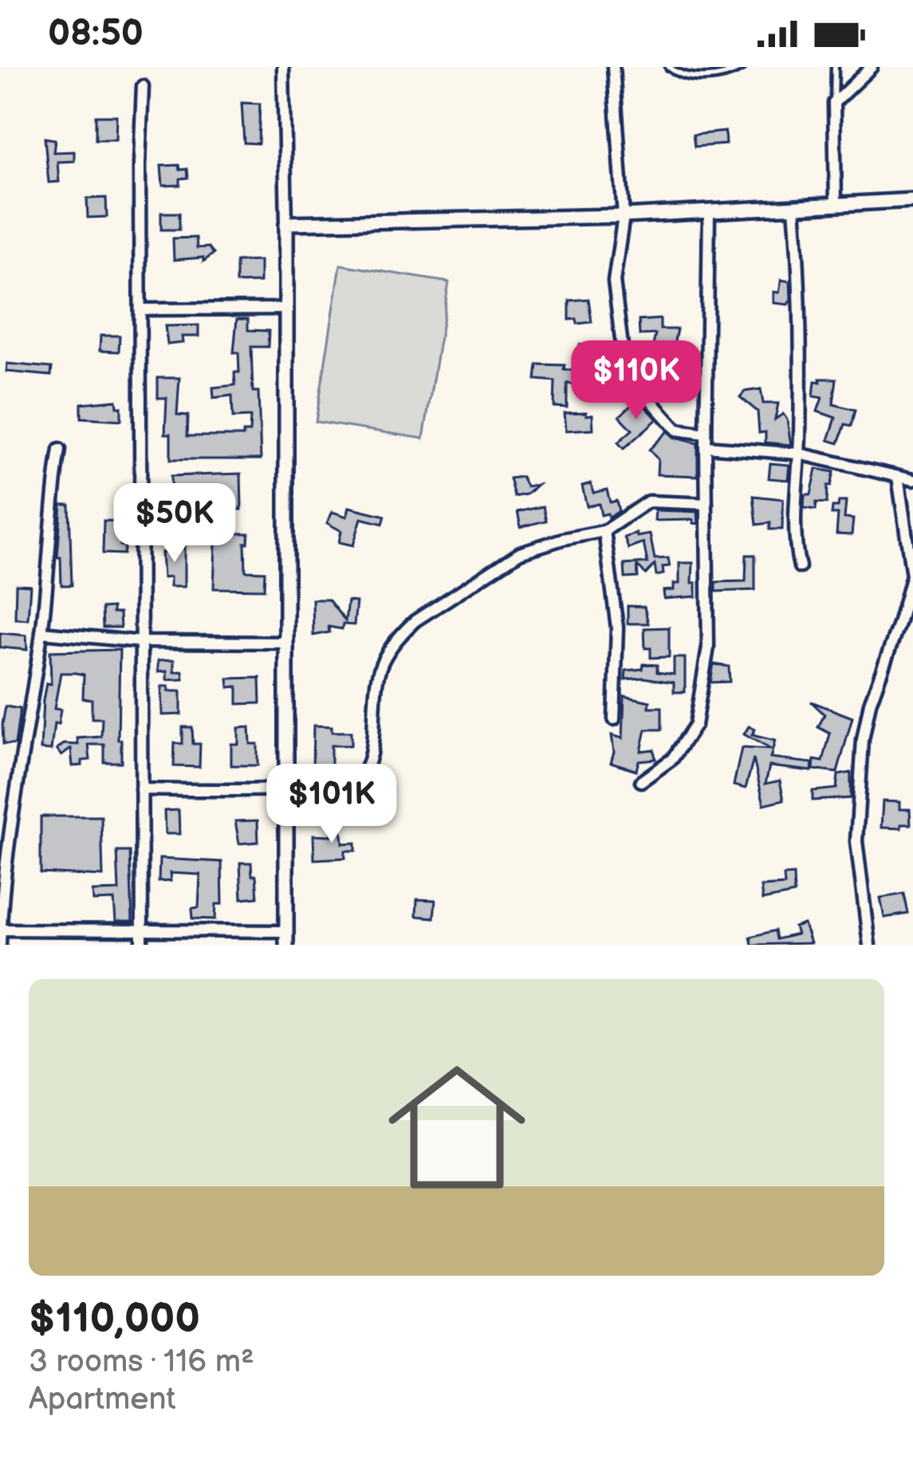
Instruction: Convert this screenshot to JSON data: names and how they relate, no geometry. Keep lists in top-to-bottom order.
{
  "page": {
    "status": "08:50",
    "price": ["$110K", "$50K", "$101K"],
    "list": [
      {
        "name": "$110,000",
        "note": "3 rooms · 116 m² · Apartment"
      }
    ]
  }
}
